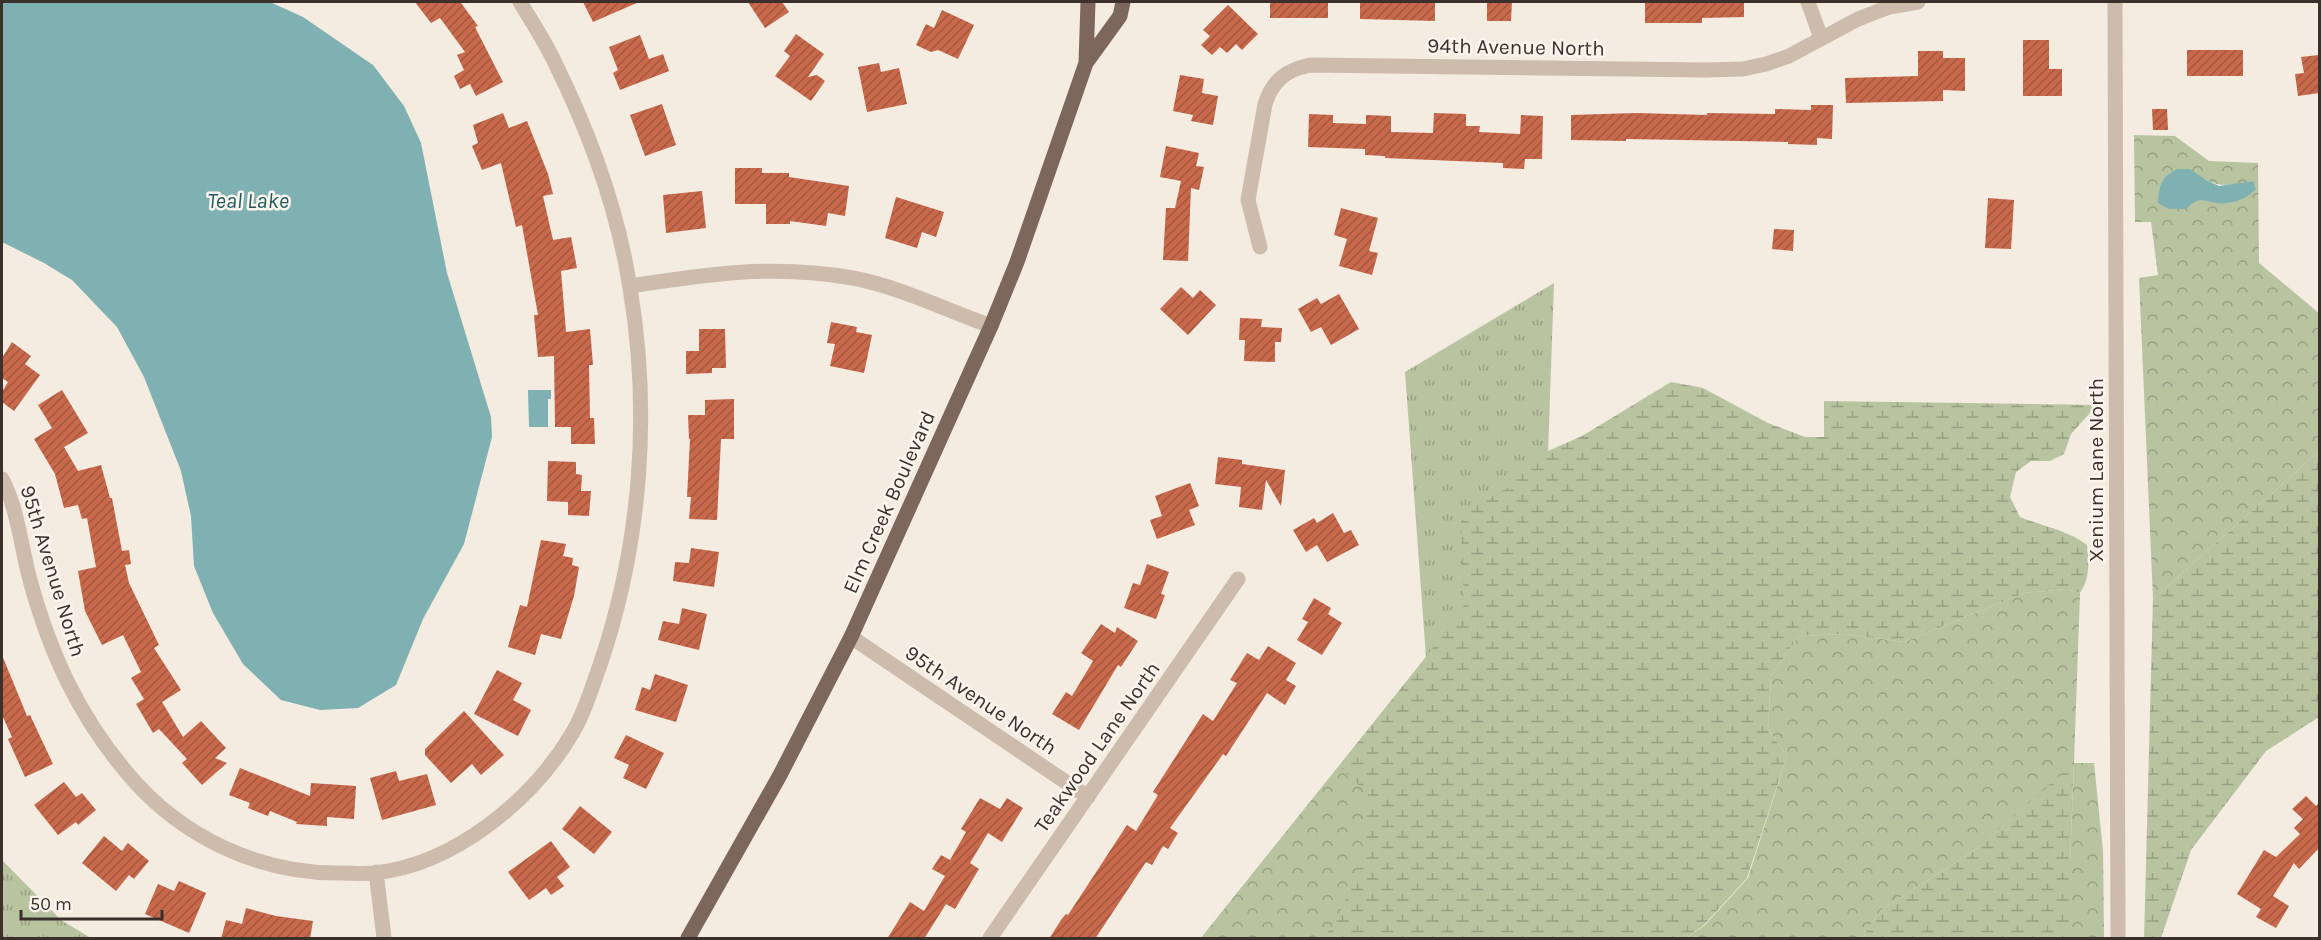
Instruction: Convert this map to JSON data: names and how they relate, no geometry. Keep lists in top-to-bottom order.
{
  "streets": {
    "main road": ["Elm Creek Boulevard"],
    "street": [
      "94th Avenue North",
      "Xenium Lane North",
      "95th Avenue North",
      "Teakwood Lane North"
    ]
  },
  "crossings": [
    ["Elm Creek Boulevard", "95th Avenue North"],
    ["95th Avenue North", "Teakwood Lane North"]
  ],
  "water": ["Teal Lake"],
  "scale_bar": "50 m"
}
